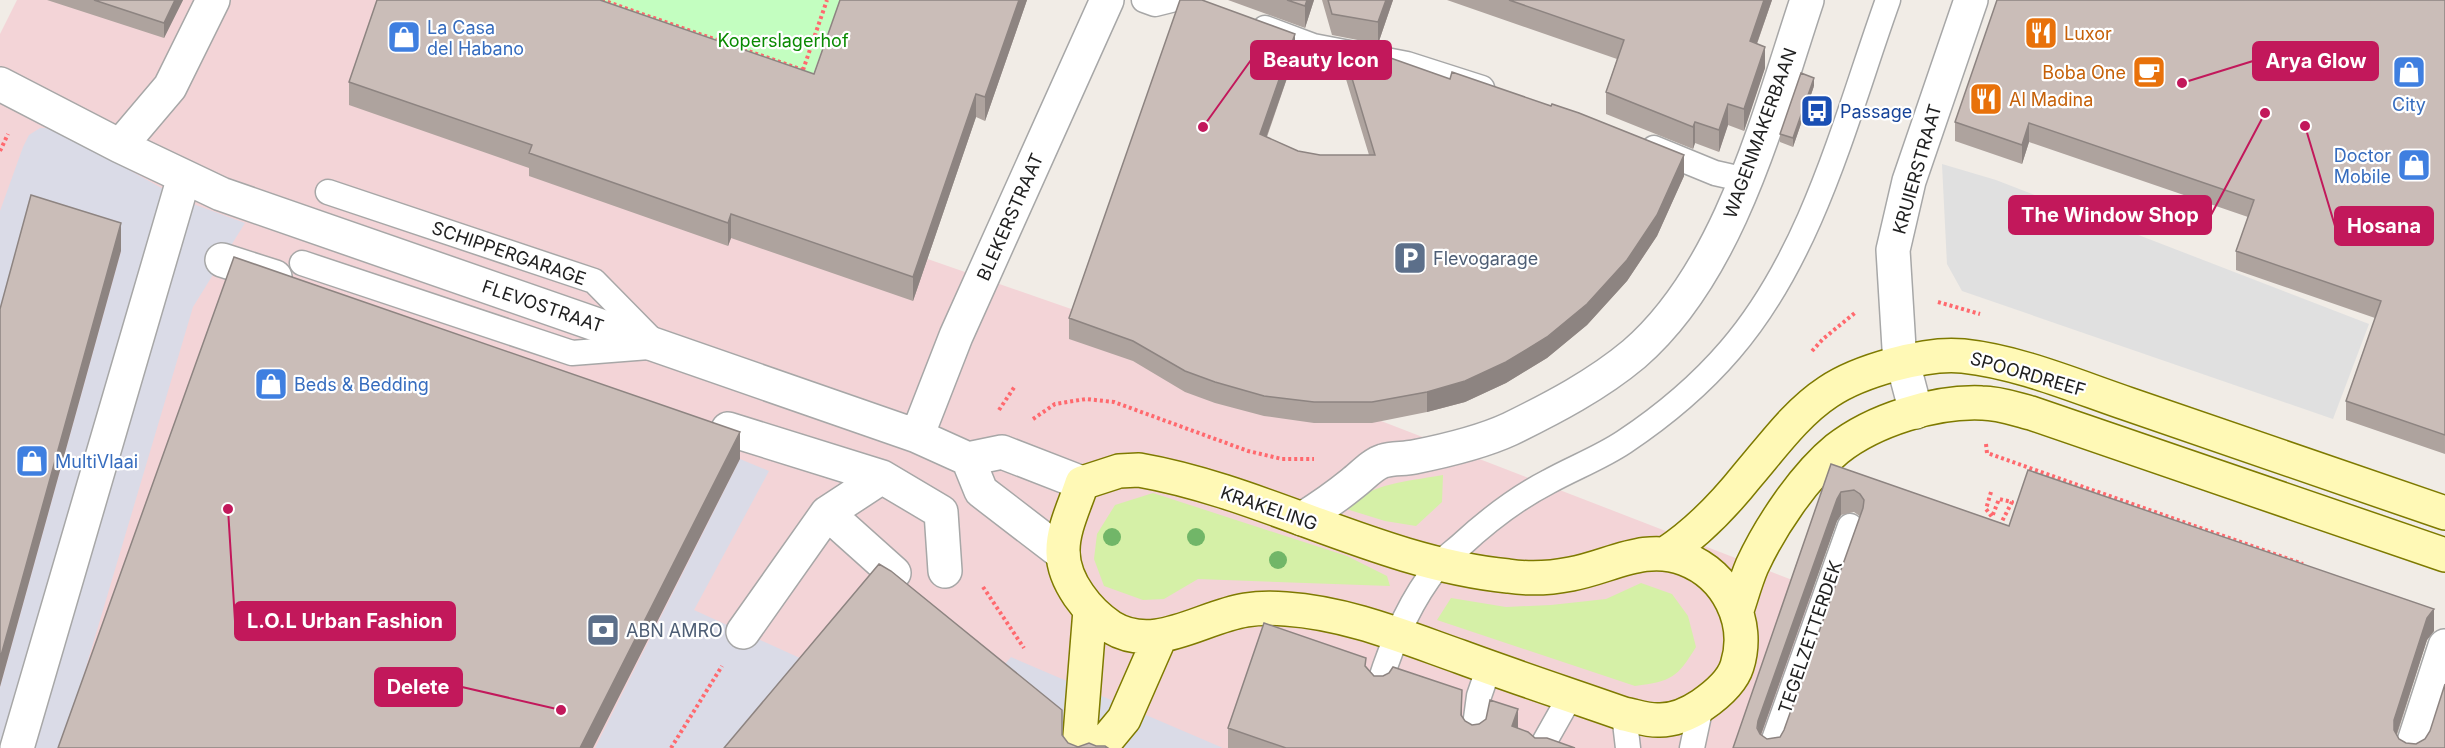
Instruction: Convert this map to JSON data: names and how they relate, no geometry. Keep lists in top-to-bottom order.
{
  "streets": {
    "main road": ["SPOORDREEF", "KRAKELING"],
    "street": [
      "WAGENMAKERBAAN",
      "KRUIERSTRAAT",
      "BLEKERSTRAAT",
      "FLEVOSTRAAT"
    ],
    "lane": ["SCHIPPERGARAGE", "TEGELZETTERDEK"]
  },
  "crossings": [
    ["WAGENMAKERBAAN", "KRAKELING"],
    ["KRUIERSTRAAT", "SPOORDREEF"],
    ["BLEKERSTRAAT", "FLEVOSTRAAT"],
    ["SCHIPPERGARAGE", "FLEVOSTRAAT"],
    ["SPOORDREEF", "KRAKELING"]
  ],
  "parks": ["Koperslagerhof"],
  "places": {
    "restaurant": ["Luxor", "Al Madina"],
    "shop": [
      "La Casa del Habano",
      "City",
      "Doctor Mobile",
      "Beds & Bedding",
      "MultiVlaai"
    ],
    "cafe": ["Boba One"],
    "other": [
      "Arya Glow",
      "The Window Shop",
      "Hosana",
      "Beauty Icon",
      "L.O.L Urban Fashion",
      "Delete"
    ],
    "bus stop": ["Passage"],
    "parking": ["Flevogarage"],
    "bank": ["ABN AMRO"]
  }
}
